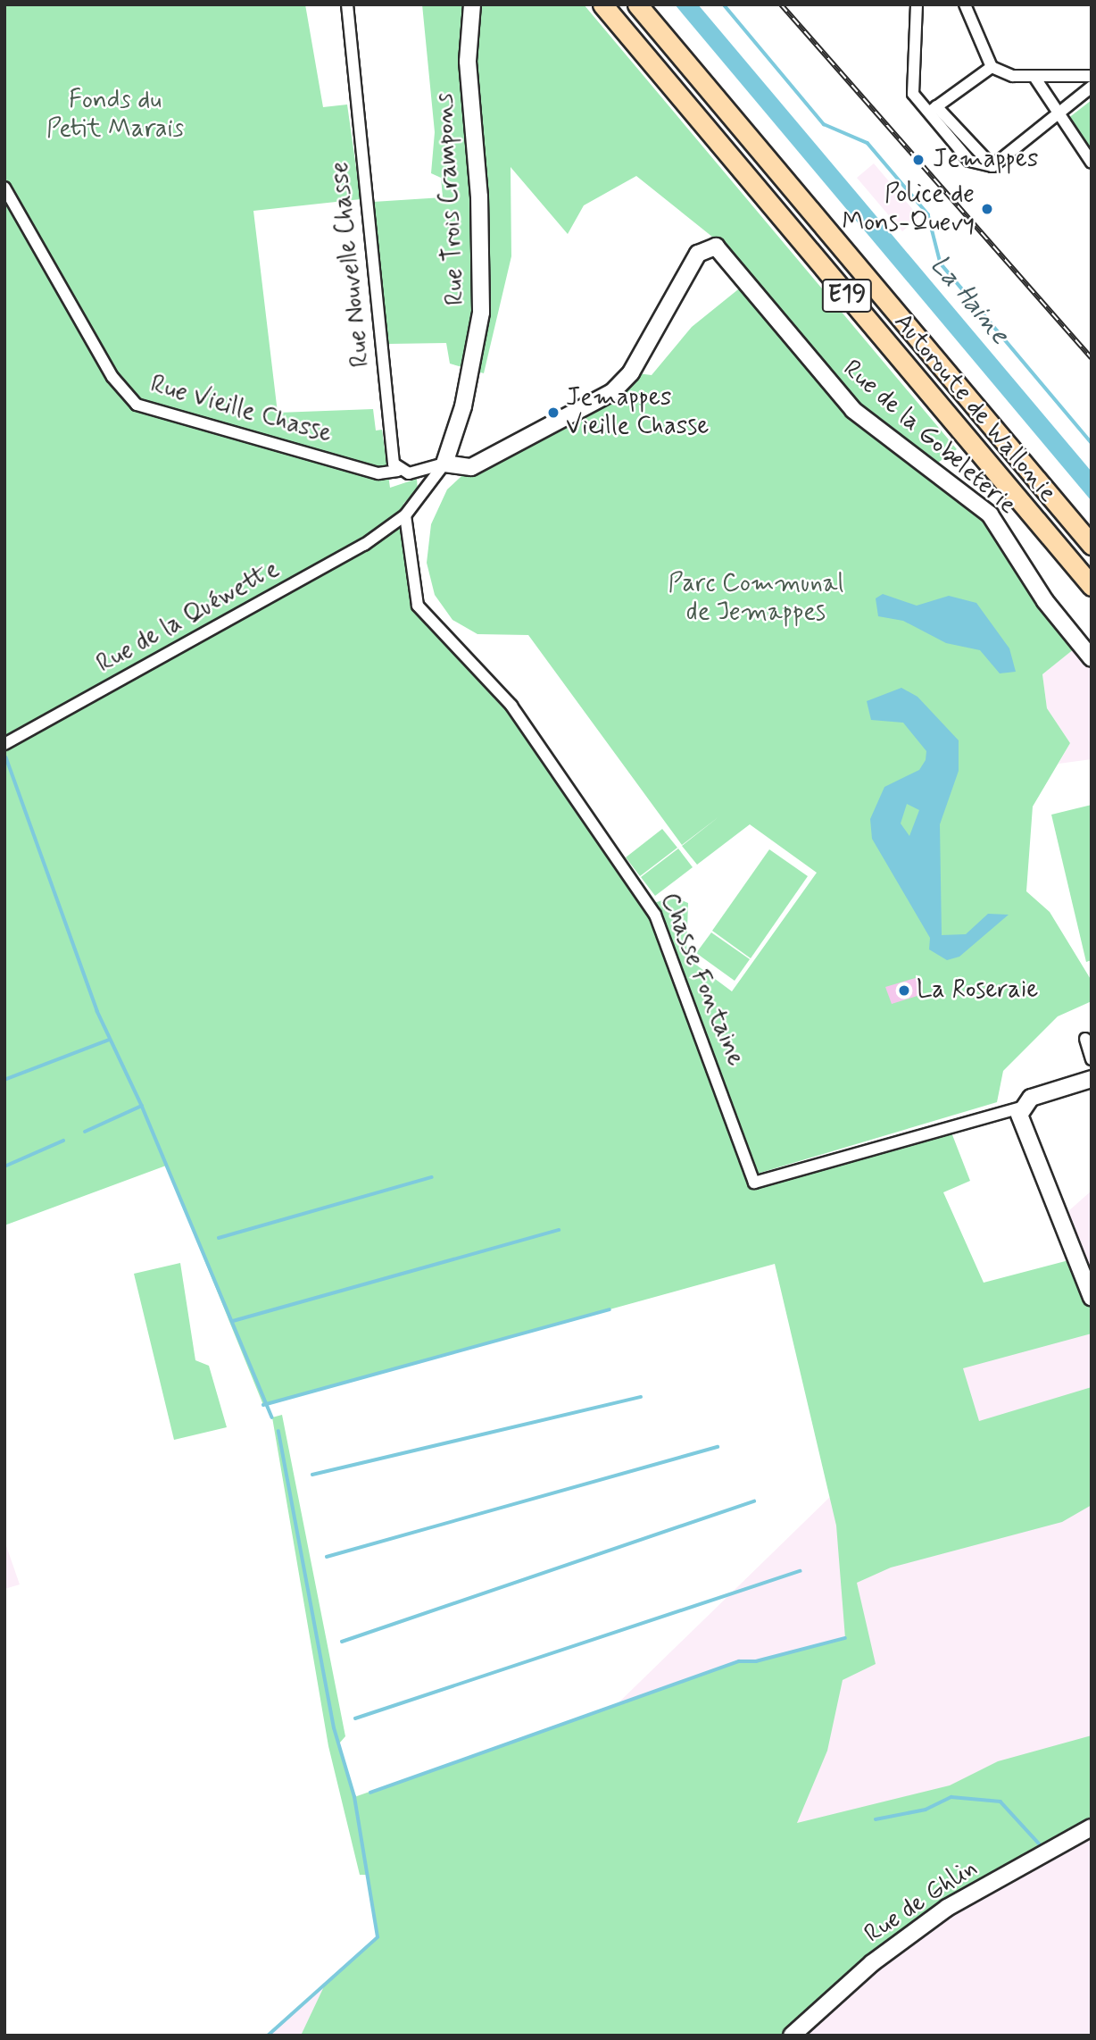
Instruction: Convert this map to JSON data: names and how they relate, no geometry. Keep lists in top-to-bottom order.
{
  "streets": {
    "highway": ["E19", "Autoroute de Wallonie"],
    "street": [
      "Rue Trois Crampons",
      "Rue Nouvelle Chasse",
      "Rue Vieille Chasse",
      "Rue de la Gobeleterie",
      "Rue de la Quéwette",
      "Chasse Fontaine",
      "Rue de Ghlin"
    ]
  },
  "crossings": [
    ["Rue Trois Crampons", "Rue de la Gobeleterie"],
    ["Rue Trois Crampons", "Rue de la Quéwette"],
    ["Rue Nouvelle Chasse", "Rue Vieille Chasse"],
    ["Rue de la Gobeleterie", "Rue de la Quéwette"],
    ["Rue de la Quéwette", "Chasse Fontaine"]
  ],
  "water": ["La Haine"],
  "parks": ["Fonds du Petit Marais", "Parc Communal de Jemappes"],
  "places": [
    "Jemappes",
    "Police de Mons-Quevy",
    "Jemappes Vieille Chasse",
    "La Roseraie"
  ]
}
